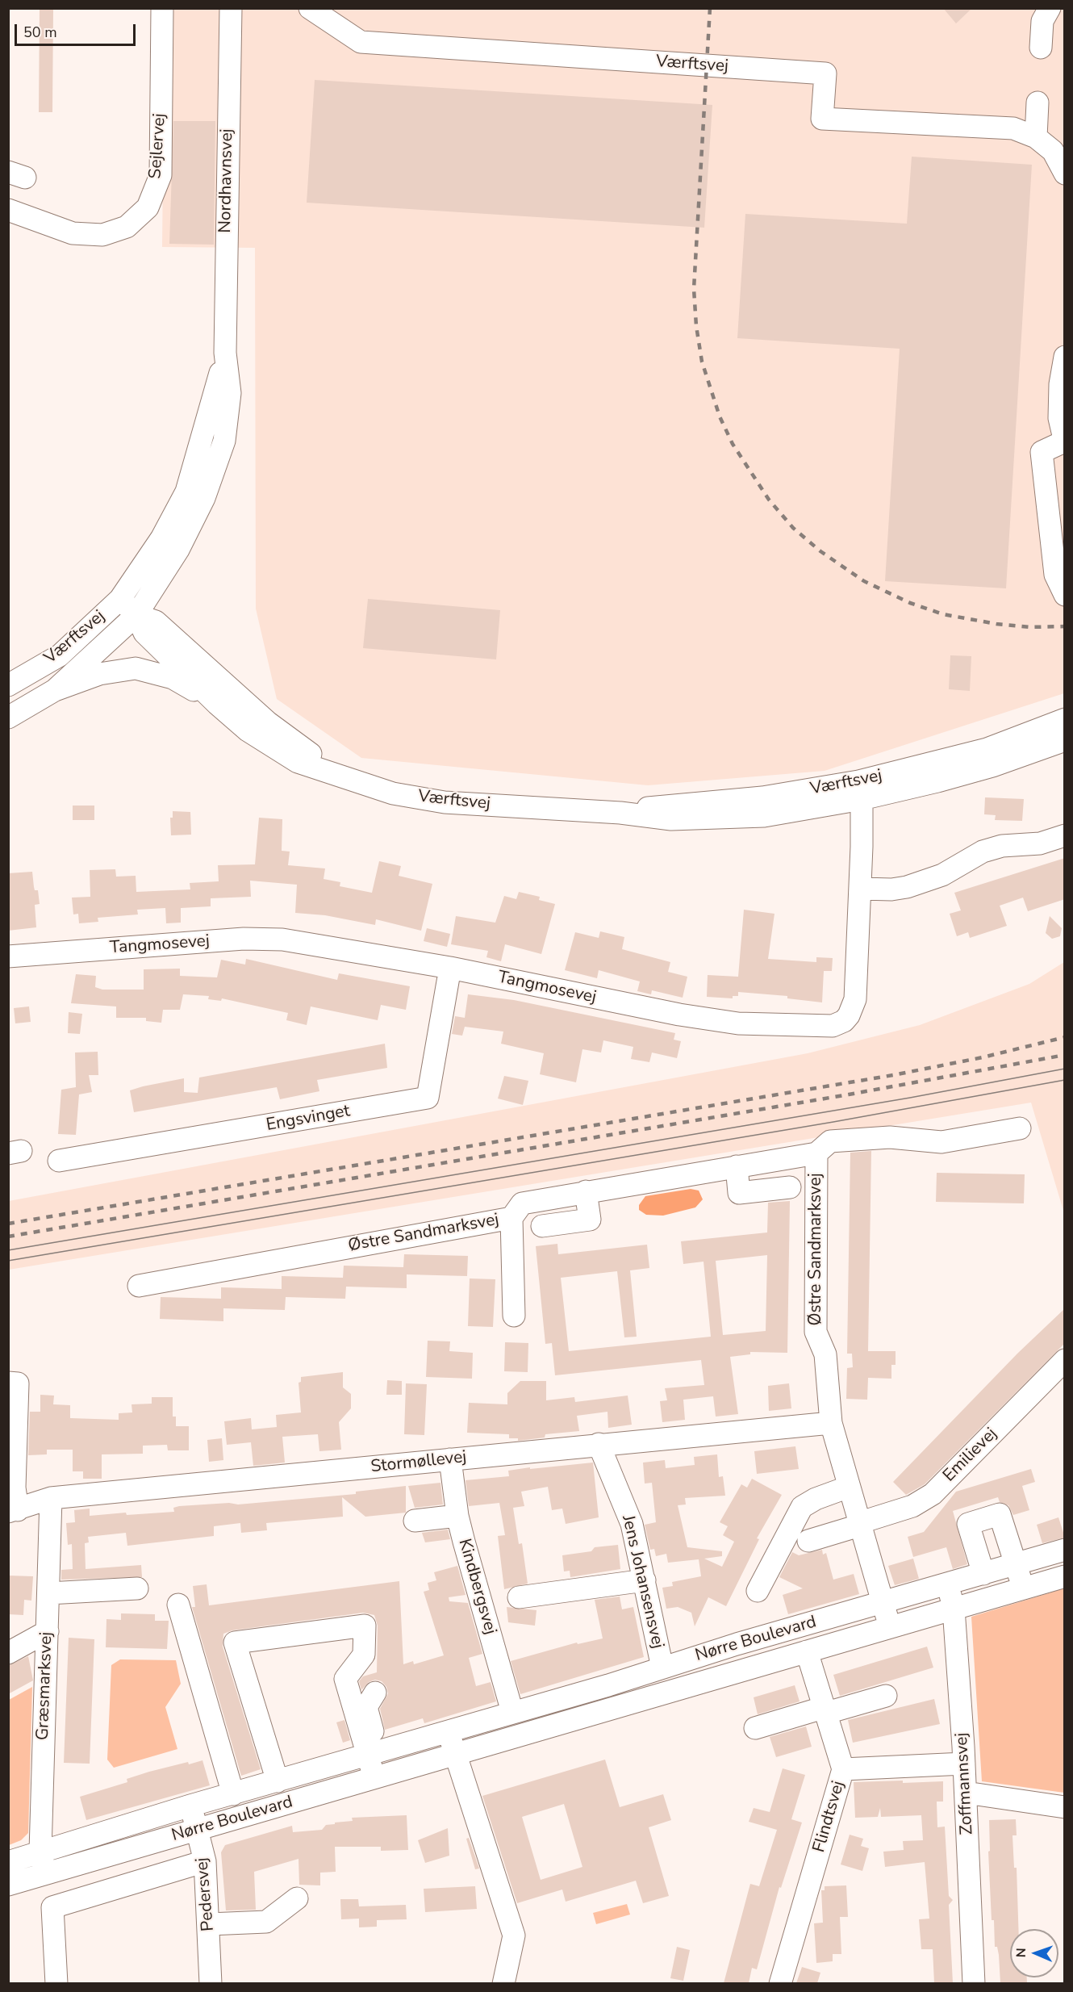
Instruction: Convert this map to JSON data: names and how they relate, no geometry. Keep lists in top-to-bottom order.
{
  "streets": {
    "street": [
      "Værftsvej",
      "Sejlervej",
      "Nordhavnsvej",
      "Tangmosevej",
      "Engsvinget",
      "Østre Sandmarksvej",
      "Emilievej",
      "Stormøllevej",
      "Jens Johansensvej",
      "Kindbergsvej",
      "Nørre Boulevard",
      "Græsmarksvej",
      "Zoffmannsvej",
      "Flindtsvej",
      "Pedersvej"
    ]
  },
  "crossings": [
    ["Værftsvej", "Nordhavnsvej"],
    ["Værftsvej", "Tangmosevej"],
    ["Tangmosevej", "Engsvinget"],
    ["Østre Sandmarksvej", "Emilievej"],
    ["Østre Sandmarksvej", "Stormøllevej"],
    ["Østre Sandmarksvej", "Nørre Boulevard"],
    ["Stormøllevej", "Jens Johansensvej"],
    ["Stormøllevej", "Kindbergsvej"],
    ["Stormøllevej", "Græsmarksvej"],
    ["Jens Johansensvej", "Nørre Boulevard"],
    ["Kindbergsvej", "Nørre Boulevard"],
    ["Nørre Boulevard", "Græsmarksvej"],
    ["Nørre Boulevard", "Zoffmannsvej"],
    ["Nørre Boulevard", "Flindtsvej"],
    ["Nørre Boulevard", "Pedersvej"]
  ],
  "scale_bar": "50 m",
  "north": "left"
}
